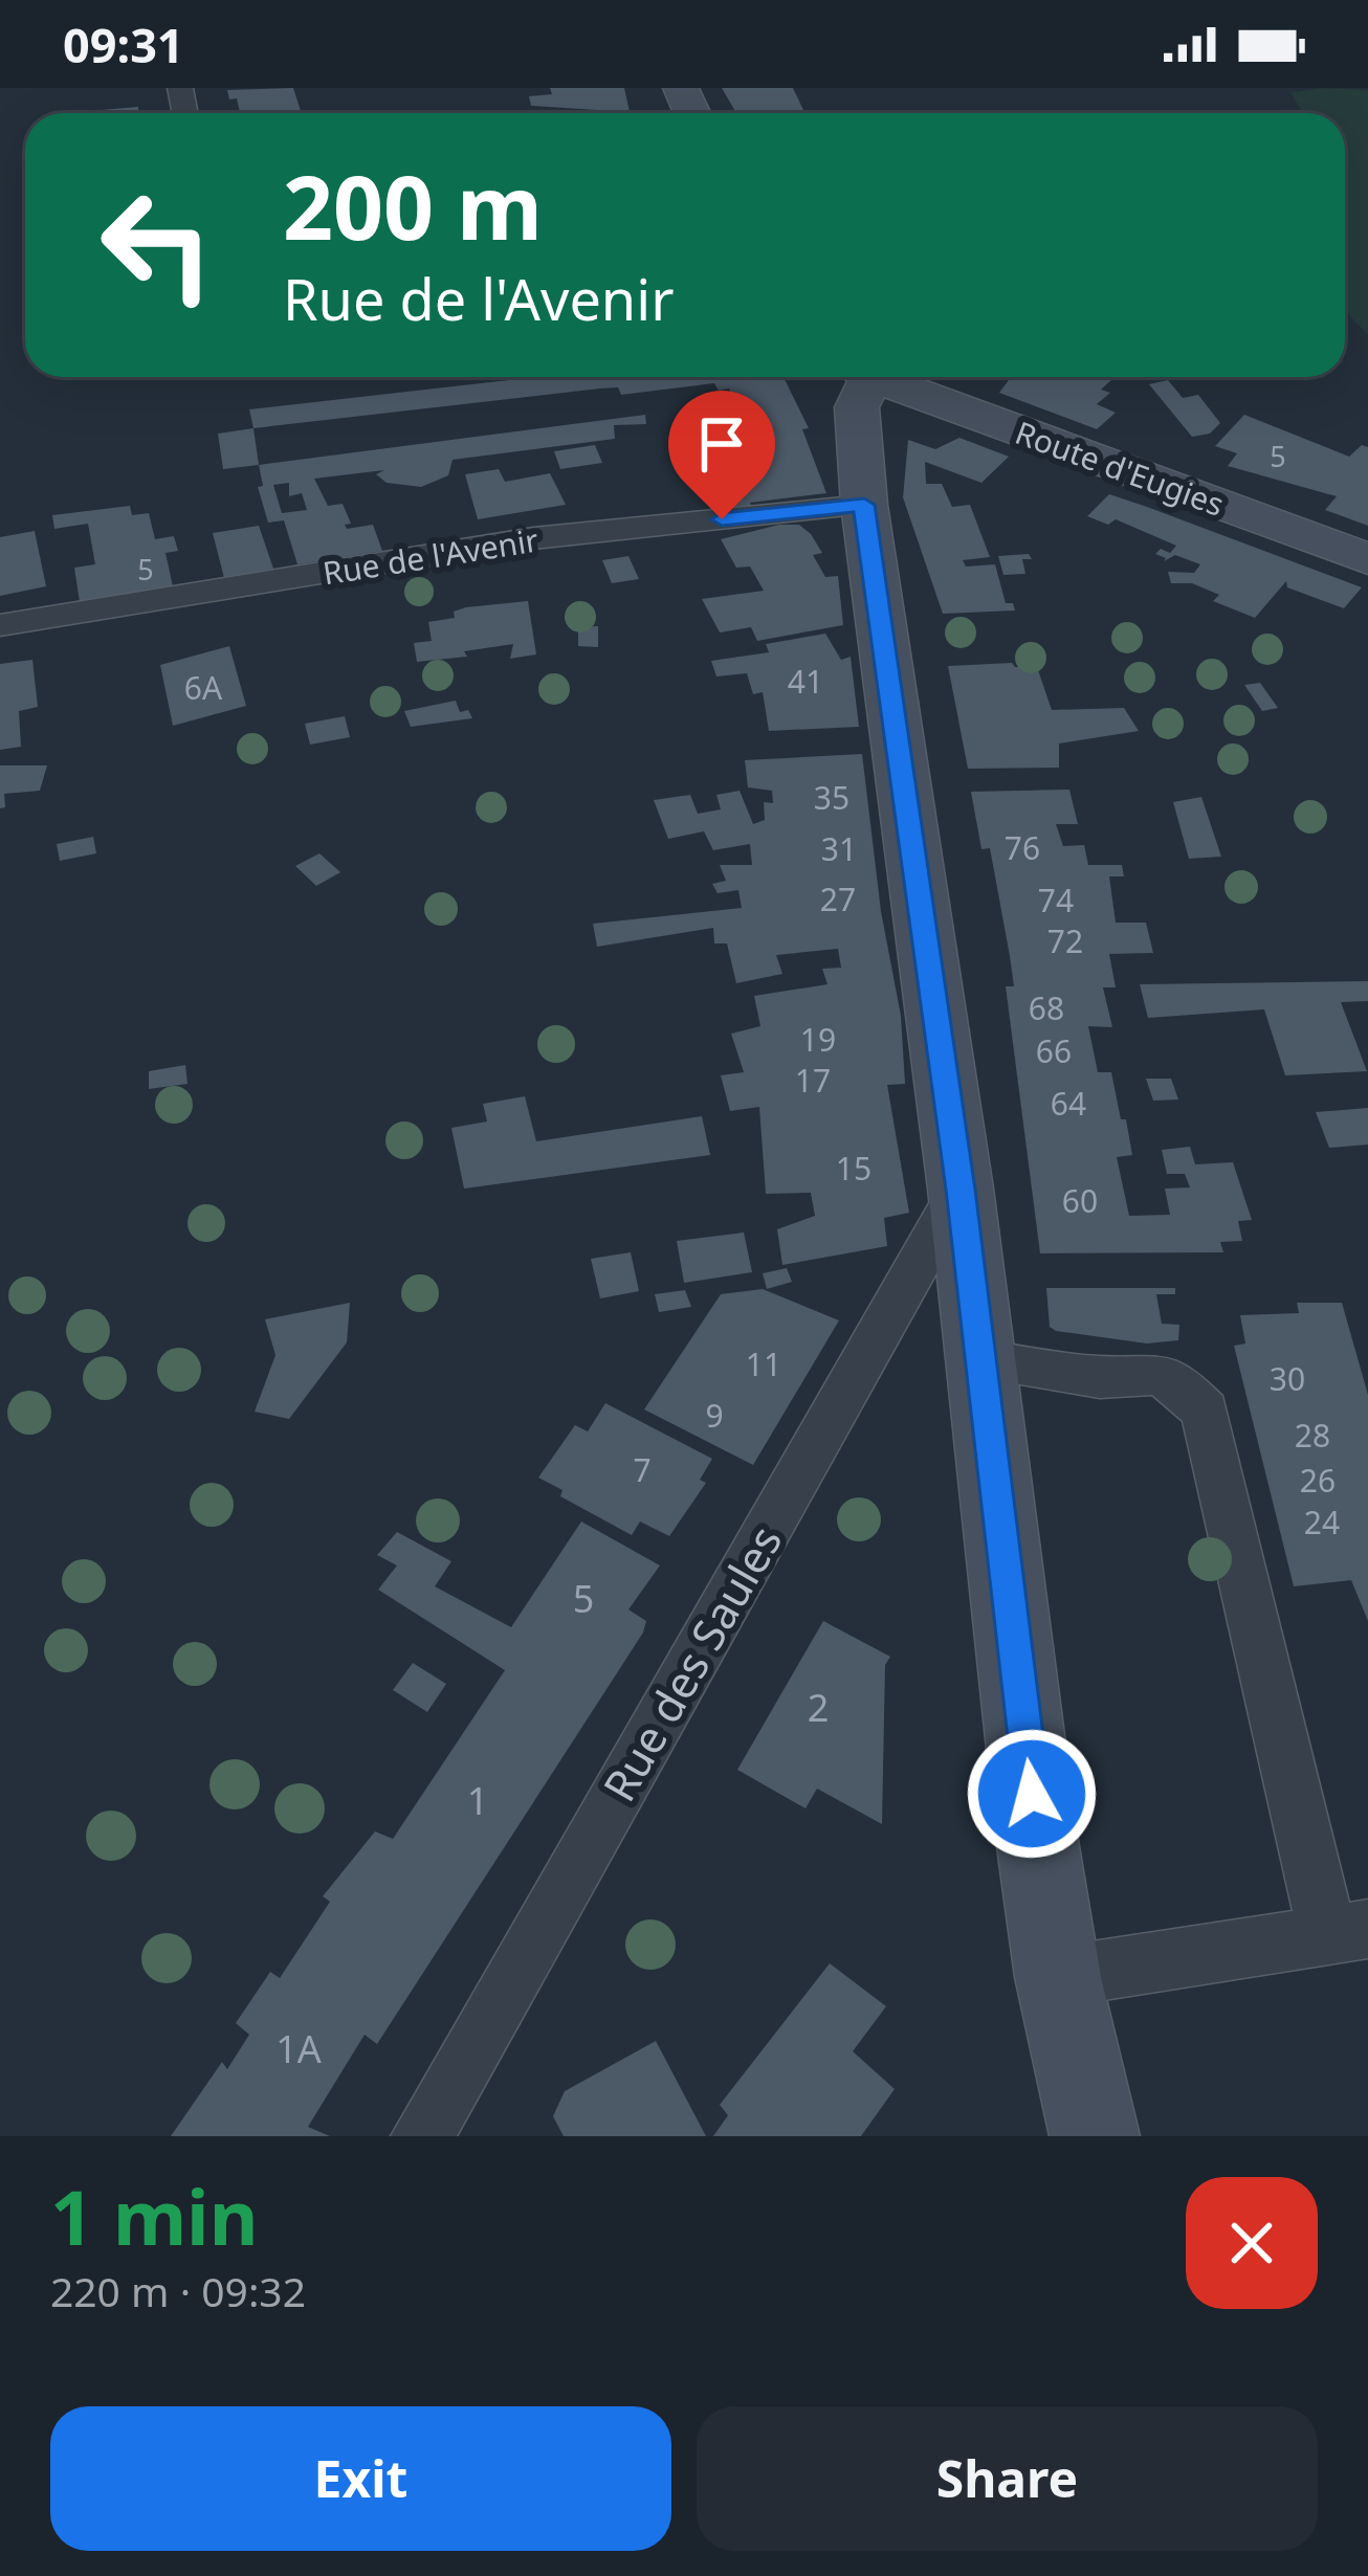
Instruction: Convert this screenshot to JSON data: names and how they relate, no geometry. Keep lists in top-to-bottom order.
{
  "streets": {
    "street": ["Route d'Eugies", "Rue de l'Avenir", "Rue des Saules"]
  },
  "house_numbers": [
    "5",
    "5",
    "41",
    "6A",
    "35",
    "76",
    "31",
    "27",
    "74",
    "72",
    "68",
    "19",
    "66",
    "17",
    "64",
    "15",
    "60",
    "11",
    "30",
    "9",
    "28",
    "7",
    "26",
    "24",
    "5",
    "2",
    "1",
    "1A"
  ],
  "page": {
    "status": "09:31",
    "turn": ["200 m", "Rue de l'Avenir"],
    "heading": ["1 min", "220 m · 09:32"],
    "buttons": ["Exit", "Share"]
  }
}
